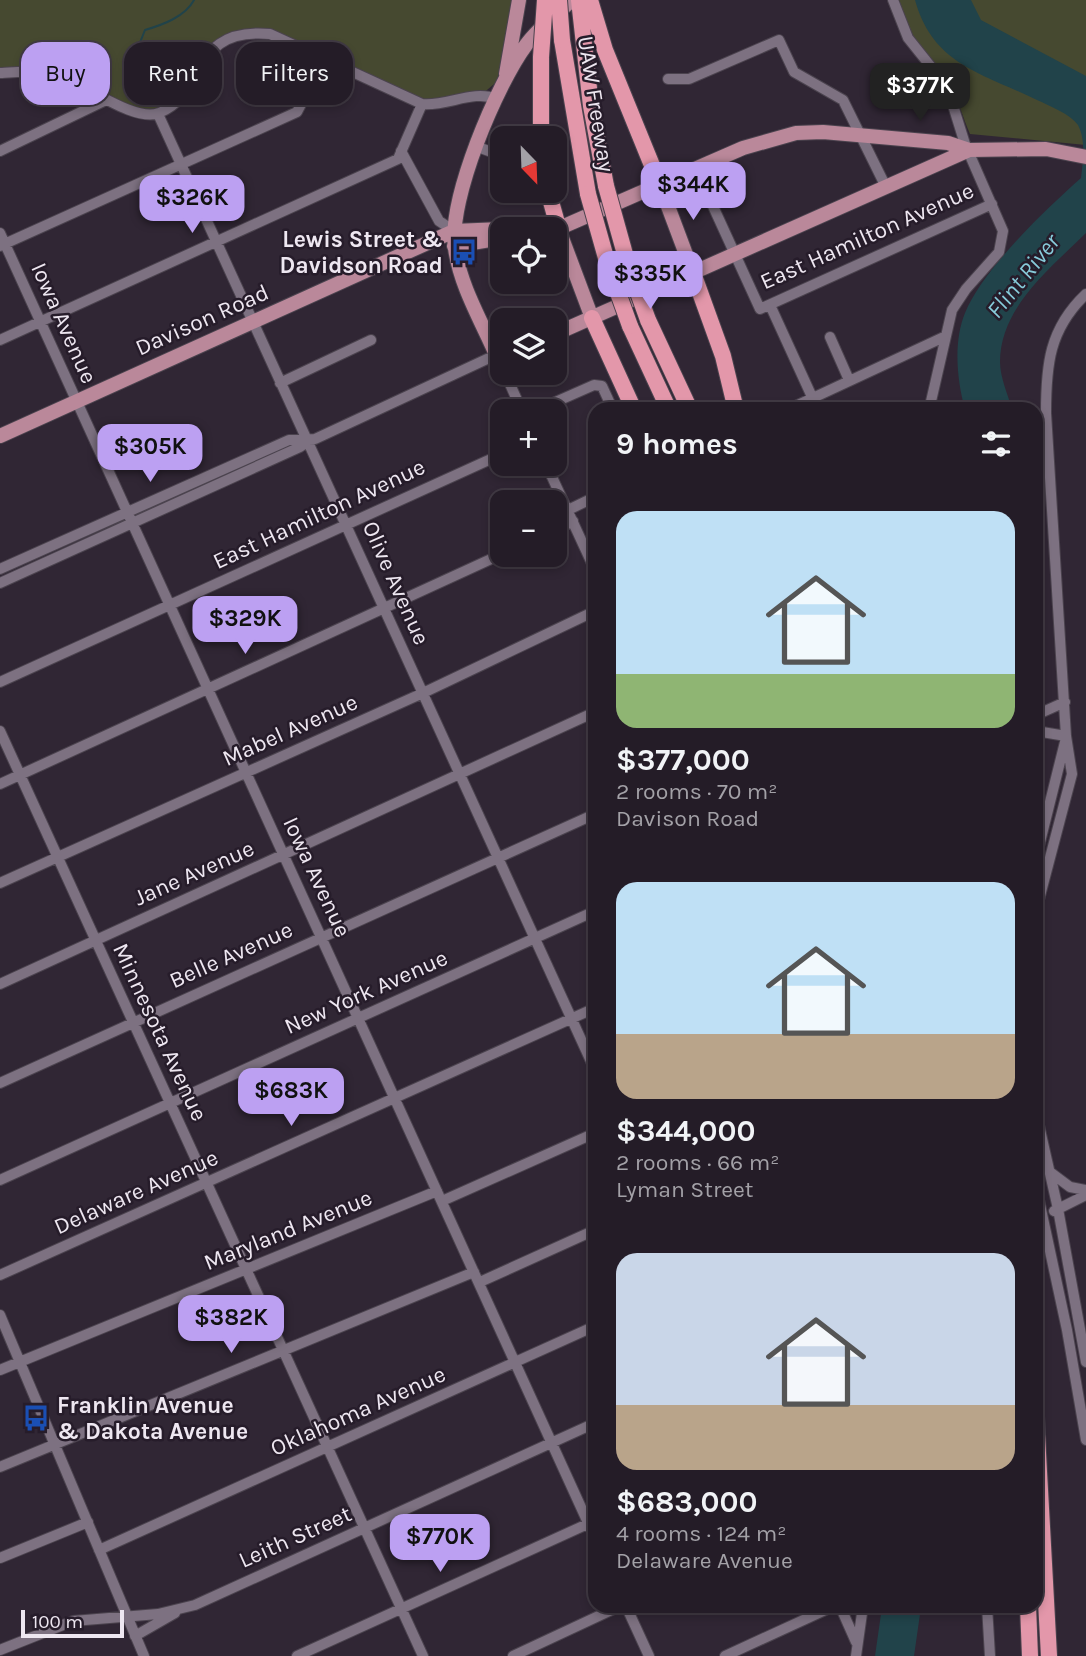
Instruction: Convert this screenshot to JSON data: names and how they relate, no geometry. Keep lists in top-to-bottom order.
{
  "streets": {
    "highway": ["UAW Freeway"],
    "main road": ["East Hamilton Avenue", "Davison Road"],
    "street": [
      "Iowa Avenue",
      "Olive Avenue",
      "Mabel Avenue",
      "Jane Avenue",
      "Belle Avenue",
      "New York Avenue",
      "Minnesota Avenue",
      "Delaware Avenue",
      "Maryland Avenue",
      "Oklahoma Avenue",
      "Leith Street"
    ]
  },
  "crossings": [
    ["East Hamilton Avenue", "Iowa Avenue"],
    ["East Hamilton Avenue", "Olive Avenue"],
    ["Davison Road", "Iowa Avenue"],
    ["Davison Road", "Olive Avenue"],
    ["Iowa Avenue", "Mabel Avenue"],
    ["Iowa Avenue", "Jane Avenue"],
    ["Iowa Avenue", "Belle Avenue"],
    ["Iowa Avenue", "New York Avenue"],
    ["Iowa Avenue", "Delaware Avenue"],
    ["Iowa Avenue", "Maryland Avenue"],
    ["Iowa Avenue", "Oklahoma Avenue"],
    ["Iowa Avenue", "Leith Street"],
    ["Olive Avenue", "Mabel Avenue"],
    ["Olive Avenue", "Jane Avenue"],
    ["Olive Avenue", "Belle Avenue"],
    ["Olive Avenue", "New York Avenue"],
    ["Olive Avenue", "Delaware Avenue"],
    ["Mabel Avenue", "Minnesota Avenue"],
    ["Jane Avenue", "Minnesota Avenue"],
    ["Belle Avenue", "Minnesota Avenue"],
    ["New York Avenue", "Minnesota Avenue"],
    ["Minnesota Avenue", "Delaware Avenue"],
    ["Minnesota Avenue", "Maryland Avenue"],
    ["Minnesota Avenue", "Oklahoma Avenue"],
    ["Minnesota Avenue", "Leith Street"]
  ],
  "water": ["Flint River"],
  "places": {
    "bus stop": ["Lewis Street & Davidson Road", "Franklin Avenue & Dakota Avenue"]
  },
  "scale_bar": "100 m",
  "north": "bottom right",
  "page": {
    "chip": ["Buy", "Rent", "Filters"],
    "price": [
      "$377K",
      "$344K",
      "$326K",
      "$335K",
      "$305K",
      "$329K",
      "$683K",
      "$382K",
      "$770K"
    ],
    "map_buttons": ["+", "−"],
    "heading": "9 homes",
    "list": [
      {
        "name": "$377,000",
        "note": "2 rooms · 70 m² · Davison Road"
      },
      {
        "name": "$344,000",
        "note": "2 rooms · 66 m² · Lyman Street"
      },
      {
        "name": "$683,000",
        "note": "4 rooms · 124 m² · Delaware Avenue"
      }
    ],
    "scale": "100 m"
  }
}
